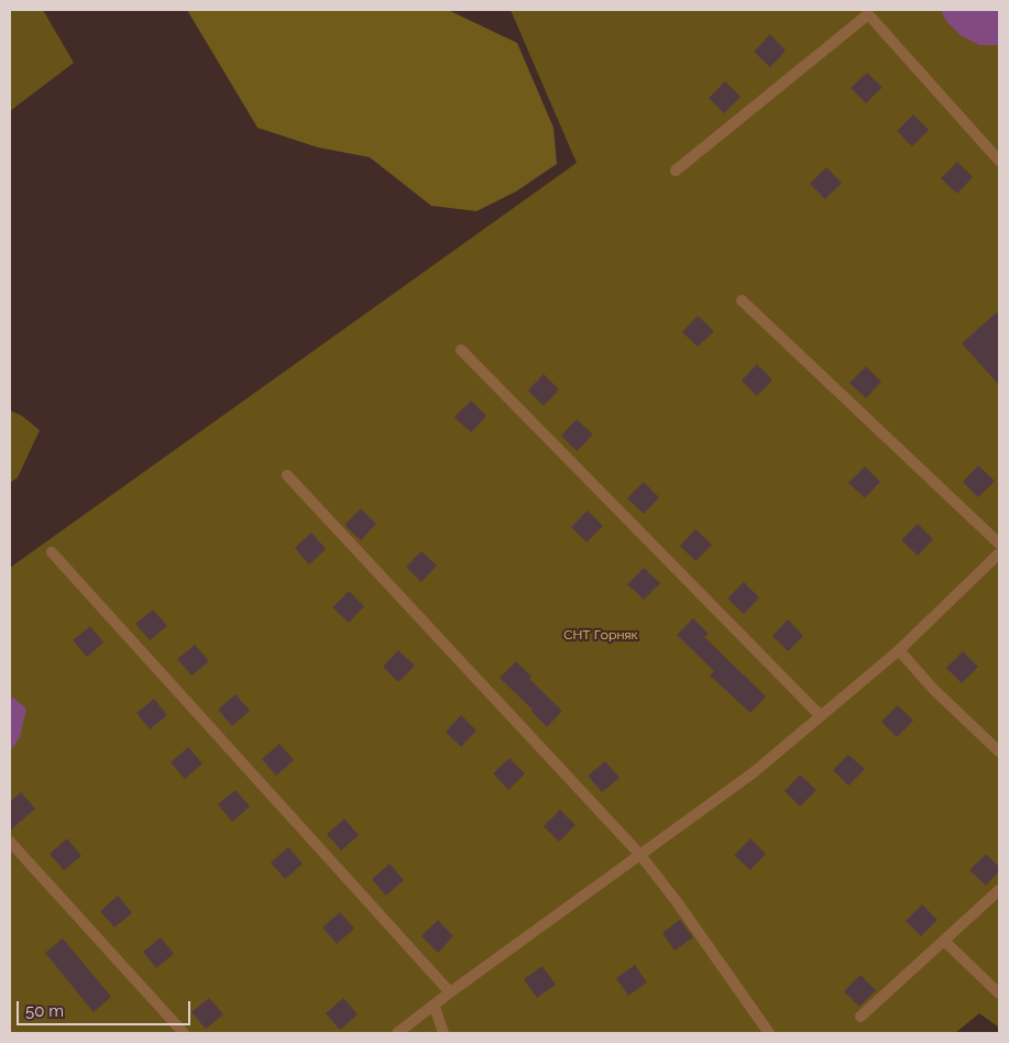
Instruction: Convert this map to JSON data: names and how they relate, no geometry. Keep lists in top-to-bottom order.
{
  "parks": ["СНТ Горняк"],
  "scale_bar": "50 m"
}
